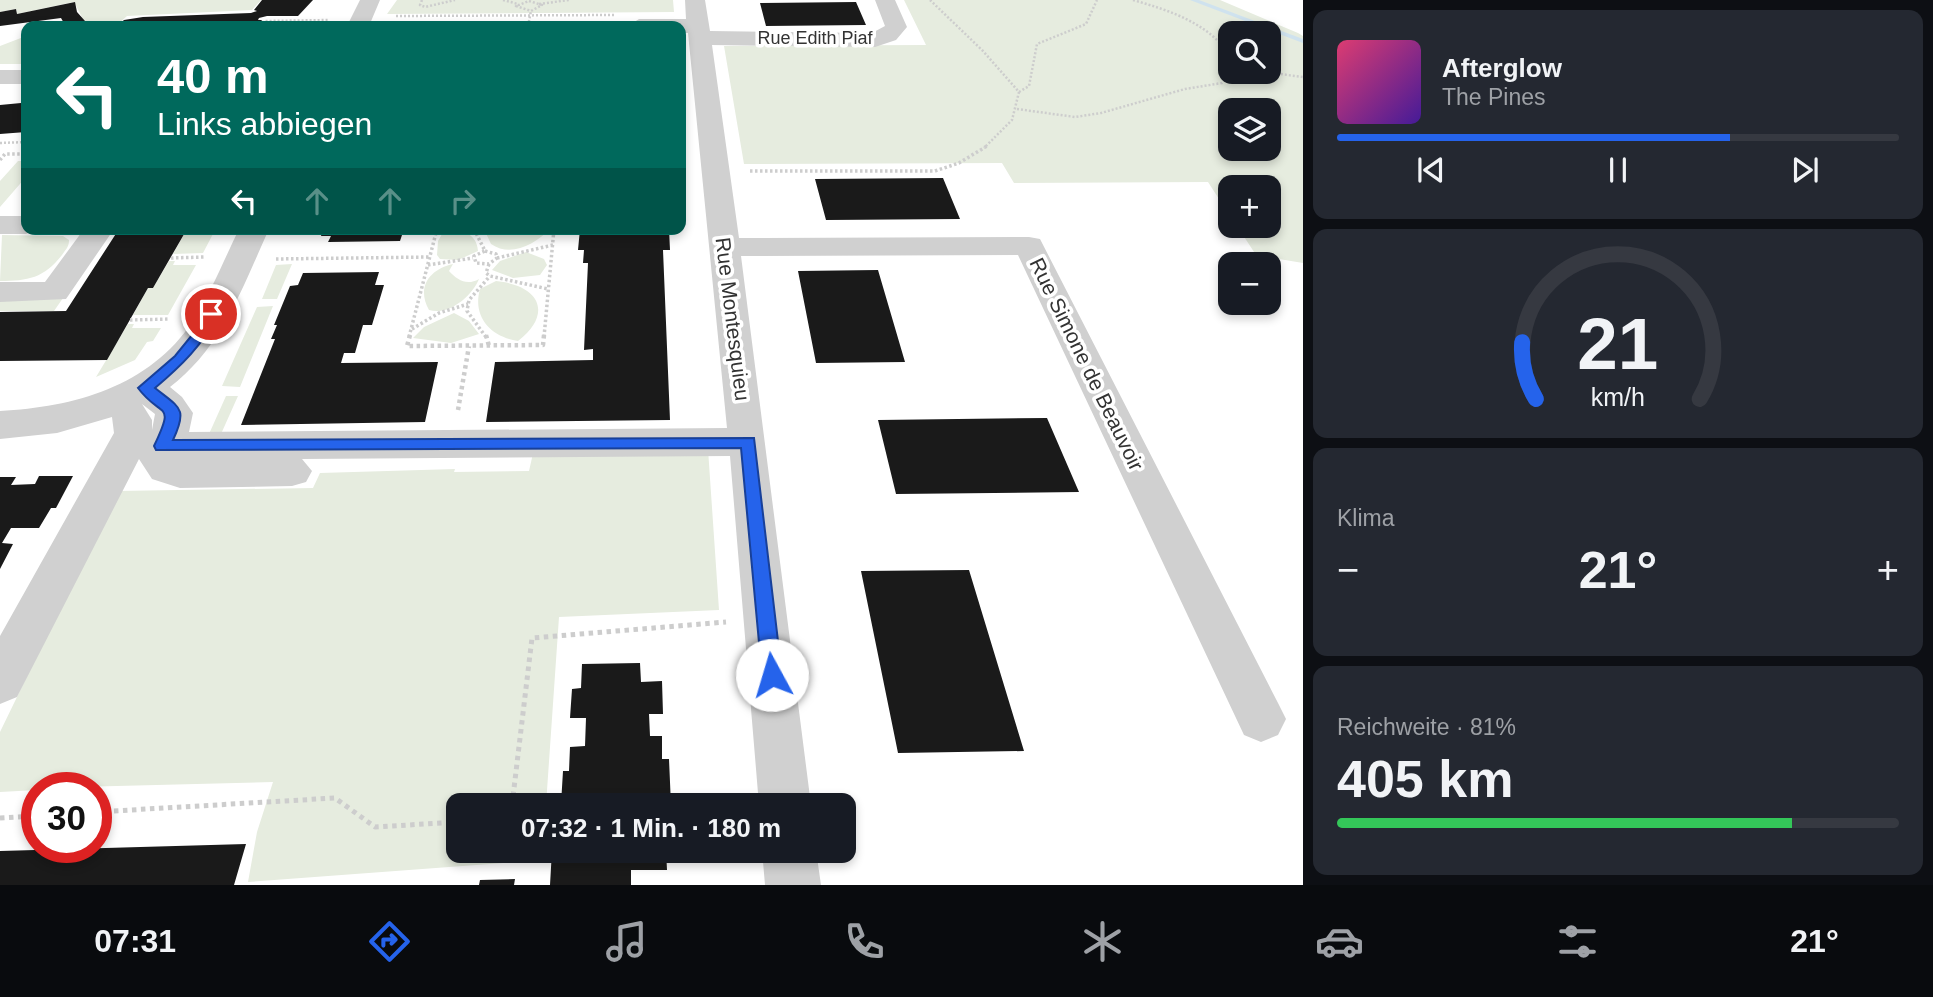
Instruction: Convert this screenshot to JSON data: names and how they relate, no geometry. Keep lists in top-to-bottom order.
{
  "streets": {
    "street": ["Rue Edith Piaf", "Rue Montesquieu", "Rue Simone de Beauvoir"]
  },
  "crossings": [
    ["Rue Edith Piaf", "Rue Montesquieu"],
    ["Rue Montesquieu", "Rue Simone de Beauvoir"]
  ],
  "page": {
    "map_buttons": ["+", "−"],
    "turn": ["40 m", "Links abbiegen"],
    "song": ["Afterglow", "The Pines"],
    "tile": [
      "Klima",
      ["Reichweite · 81%", "405 km"]
    ],
    "heat": ["−", "21°", "+"],
    "limit": "30",
    "trip": "07:32 · 1 Min. · 180 m",
    "tabs": ["07:31", "21°"],
    "gauge": ["21", "km/h"]
  }
}
